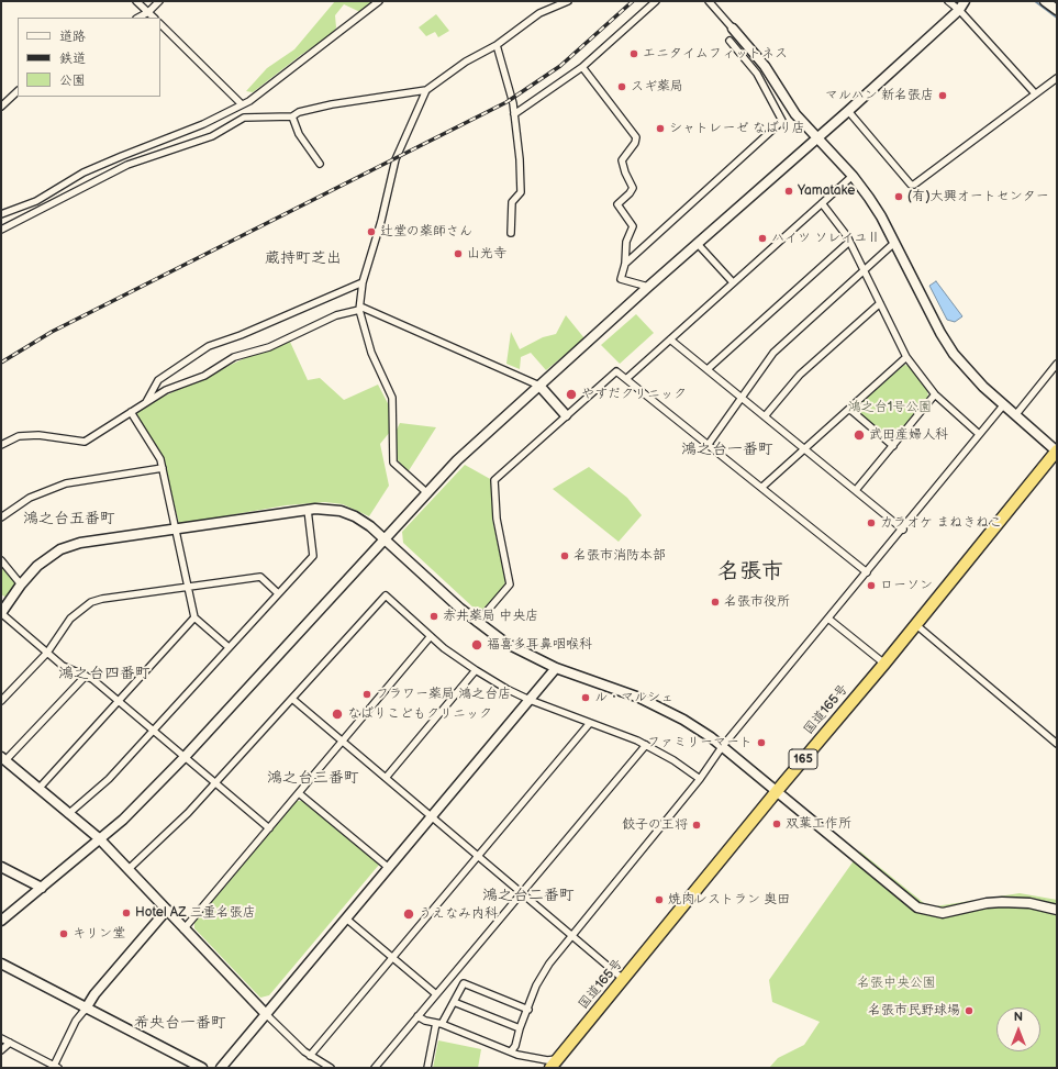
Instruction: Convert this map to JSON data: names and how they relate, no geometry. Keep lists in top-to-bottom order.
{
  "streets": {
    "highway": ["国道165号", "165"]
  },
  "districts": [
    "蔵持町芝出",
    "鴻之台一番町",
    "鴻之台五番町",
    "名張市",
    "鴻之台四番町",
    "鴻之台三番町",
    "鴻之台二番町",
    "希央台一番町"
  ],
  "parks": ["鴻之台1号公園", "名張中央公園"],
  "places": [
    "エニタイムフィットネス",
    "スギ薬局",
    "マルハン 新名張店",
    "シャトレーゼ なばり店",
    "Yamatake",
    "(有)大興オートセンター",
    "辻堂の薬師さん",
    "ハイツ ソレイユⅡ",
    "山光寺",
    "やすだクリニック",
    "武田産婦人科",
    "カラオケ まねきねこ",
    "名張市消防本部",
    "ローソン",
    "名張市役所",
    "赤井薬局 中央店",
    "福喜多耳鼻咽喉科",
    "フラワー薬局 鴻之台店",
    "ル・マルシェ",
    "なばりこどもクリニック",
    "ファミリーマート",
    "双葉工作所",
    "餃子の王将",
    "焼肉レストラン 奥田",
    "Hotel AZ 三重名張店",
    "うえなみ内科",
    "キリン堂",
    "名張市民野球場"
  ],
  "legend": ["道路", "鉄道", "公園"],
  "north": "top"
}
